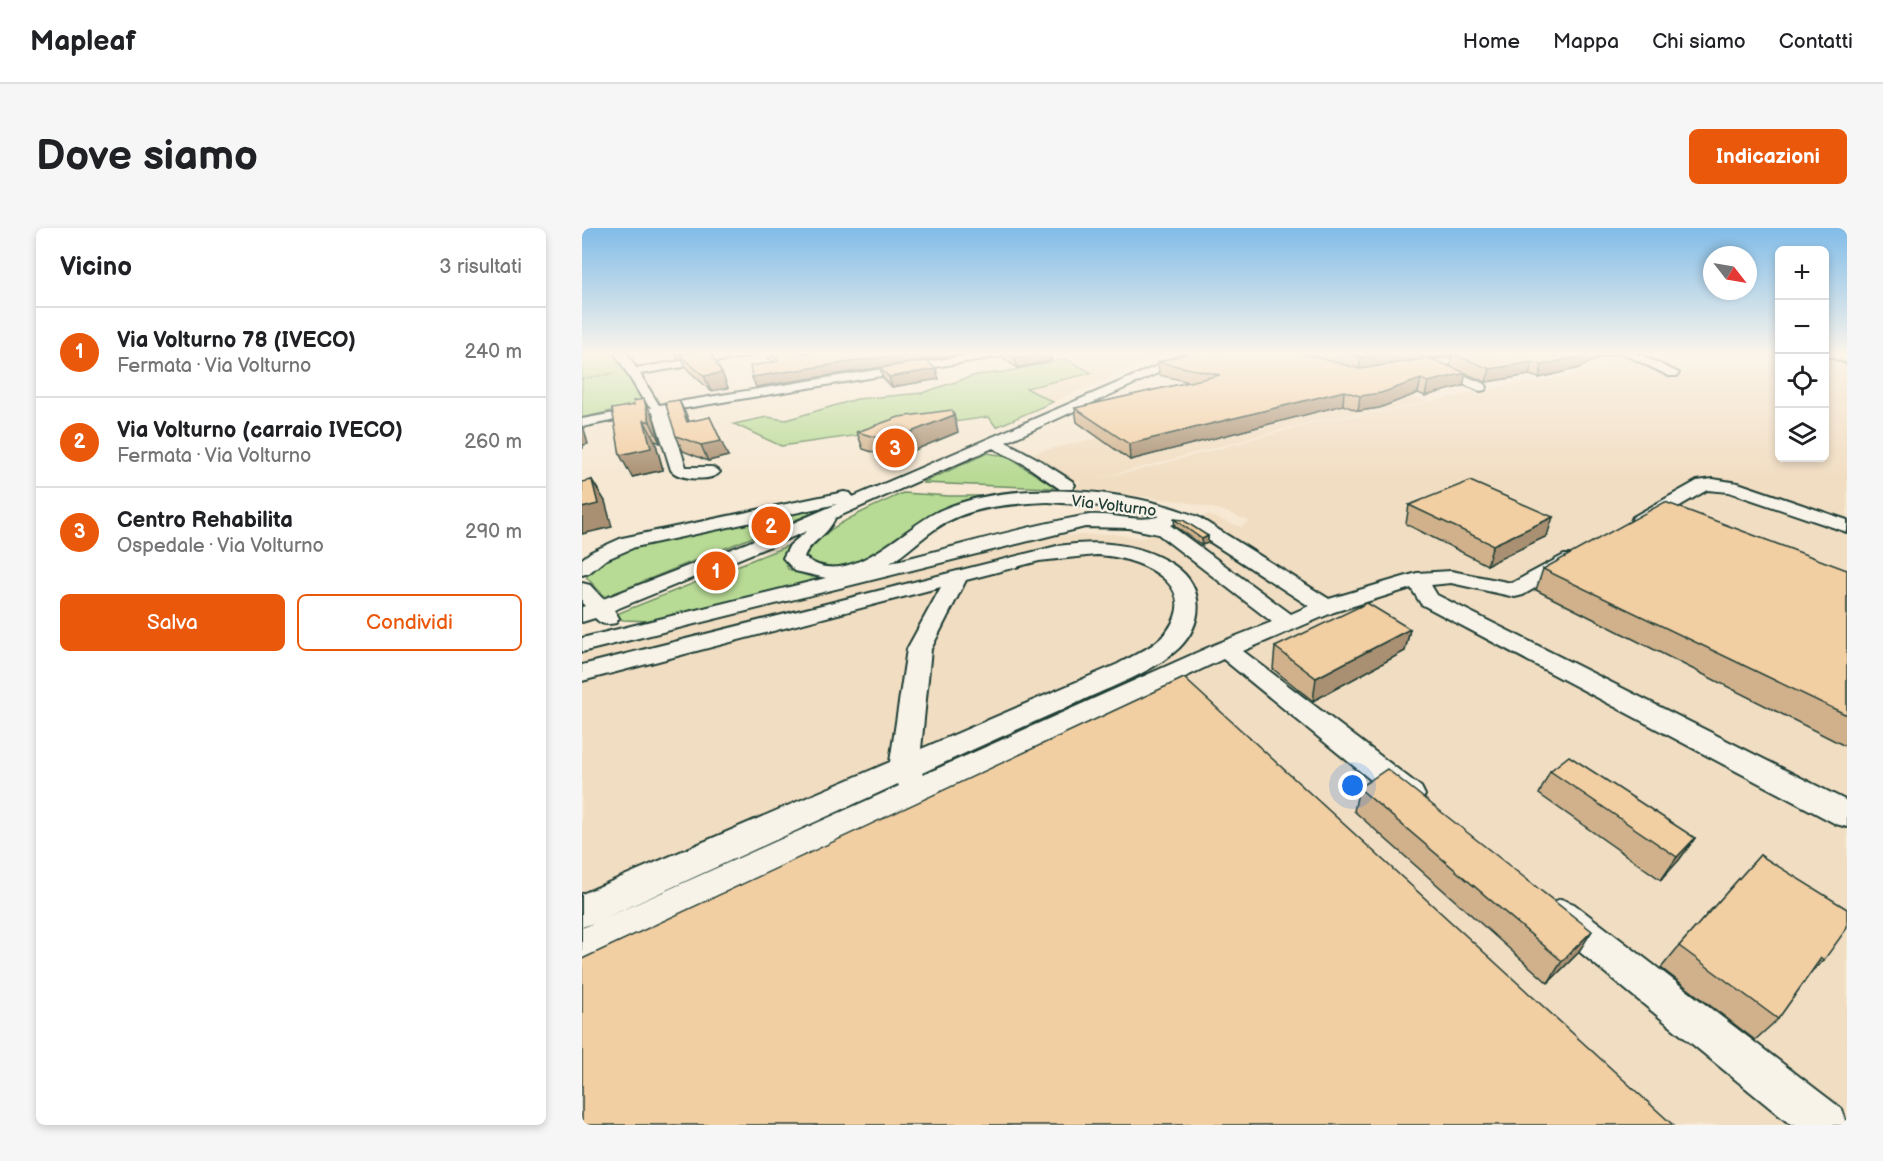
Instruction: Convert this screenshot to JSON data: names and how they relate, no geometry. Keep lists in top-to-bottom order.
{
  "streets": {
    "street": ["Via Volturno"]
  },
  "north": "bottom right",
  "page": {
    "header": "Mapleaf",
    "nav": [
      "Home",
      "Mappa",
      "Chi siamo",
      "Contatti"
    ],
    "buttons": [
      "Indicazioni",
      ["Salva", "Condividi"]
    ],
    "title": "Dove siamo",
    "heading": ["Vicino", "3 risultati"],
    "map_buttons": ["+", "−"],
    "list": [
      {
        "mark": "1",
        "name": "Via Volturno 78 (IVECO)",
        "note": "Fermata · Via Volturno",
        "value": "240 m"
      },
      {
        "mark": "2",
        "name": "Via Volturno (carraio IVECO)",
        "note": "Fermata · Via Volturno",
        "value": "260 m"
      },
      {
        "mark": "3",
        "name": "Centro Rehabilita",
        "note": "Ospedale · Via Volturno",
        "value": "290 m"
      }
    ],
    "pins": ["3", "2", "1"]
  }
}
